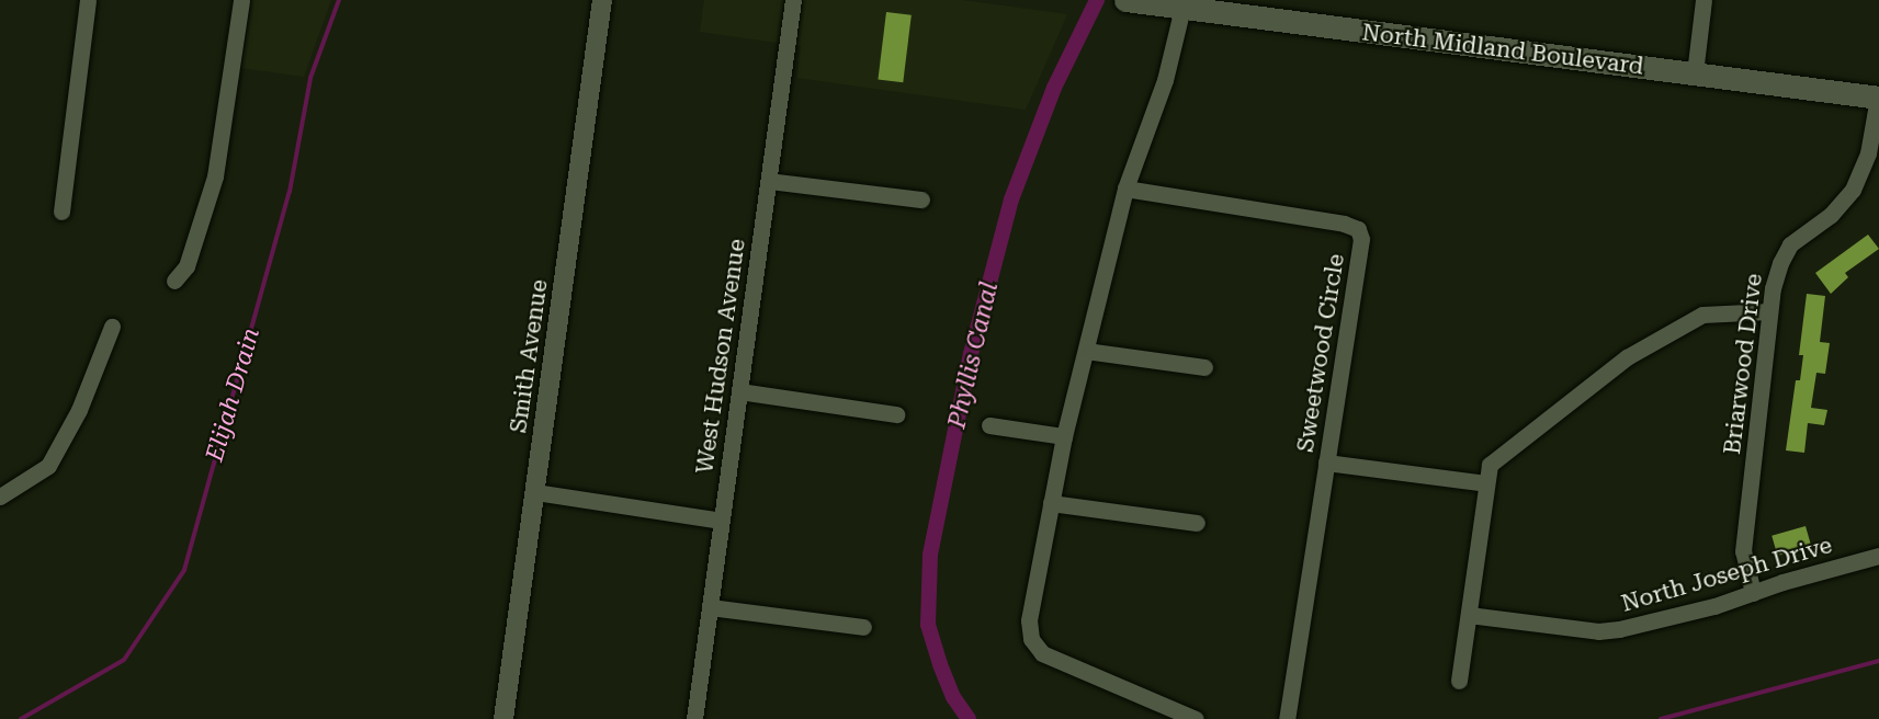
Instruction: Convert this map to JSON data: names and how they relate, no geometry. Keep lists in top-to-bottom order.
{
  "streets": {
    "main road": ["North Midland Boulevard"],
    "street": [
      "Sweetwood Circle",
      "Smith Avenue",
      "West Hudson Avenue",
      "Briarwood Drive",
      "North Joseph Drive"
    ]
  },
  "crossings": [
    ["North Midland Boulevard", "Briarwood Drive"],
    ["Briarwood Drive", "North Joseph Drive"]
  ],
  "water": ["Phyllis Canal", "Elijah Drain"]
}
